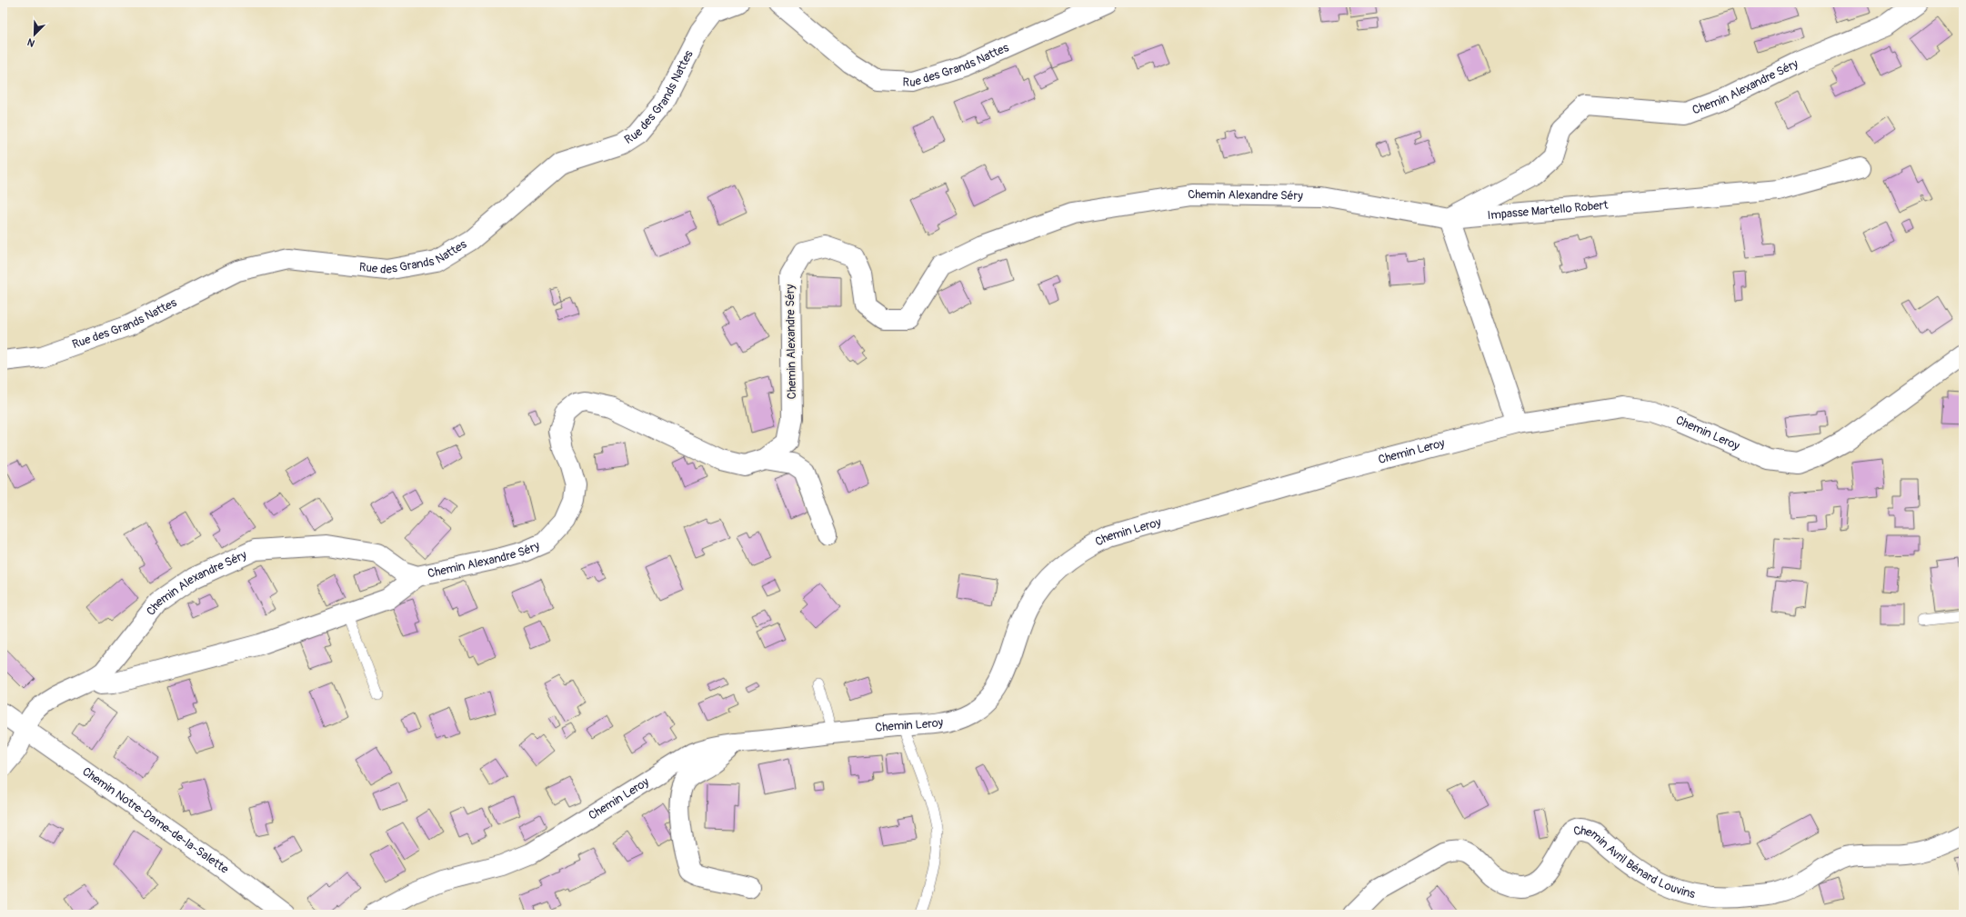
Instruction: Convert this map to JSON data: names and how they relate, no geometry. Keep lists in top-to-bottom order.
{
  "streets": {
    "street": [
      "Rue des Grands Nattes",
      "Chemin Alexandre Séry",
      "Impasse Martello Robert",
      "Chemin Leroy",
      "Chemin Notre-Dame-de-la-Salette",
      "Chemin Avril Bénard Louvins"
    ]
  },
  "crossings": [
    ["Chemin Alexandre Séry", "Impasse Martello Robert"],
    ["Chemin Alexandre Séry", "Chemin Notre-Dame-de-la-Salette"]
  ],
  "north": "bottom left"
}
